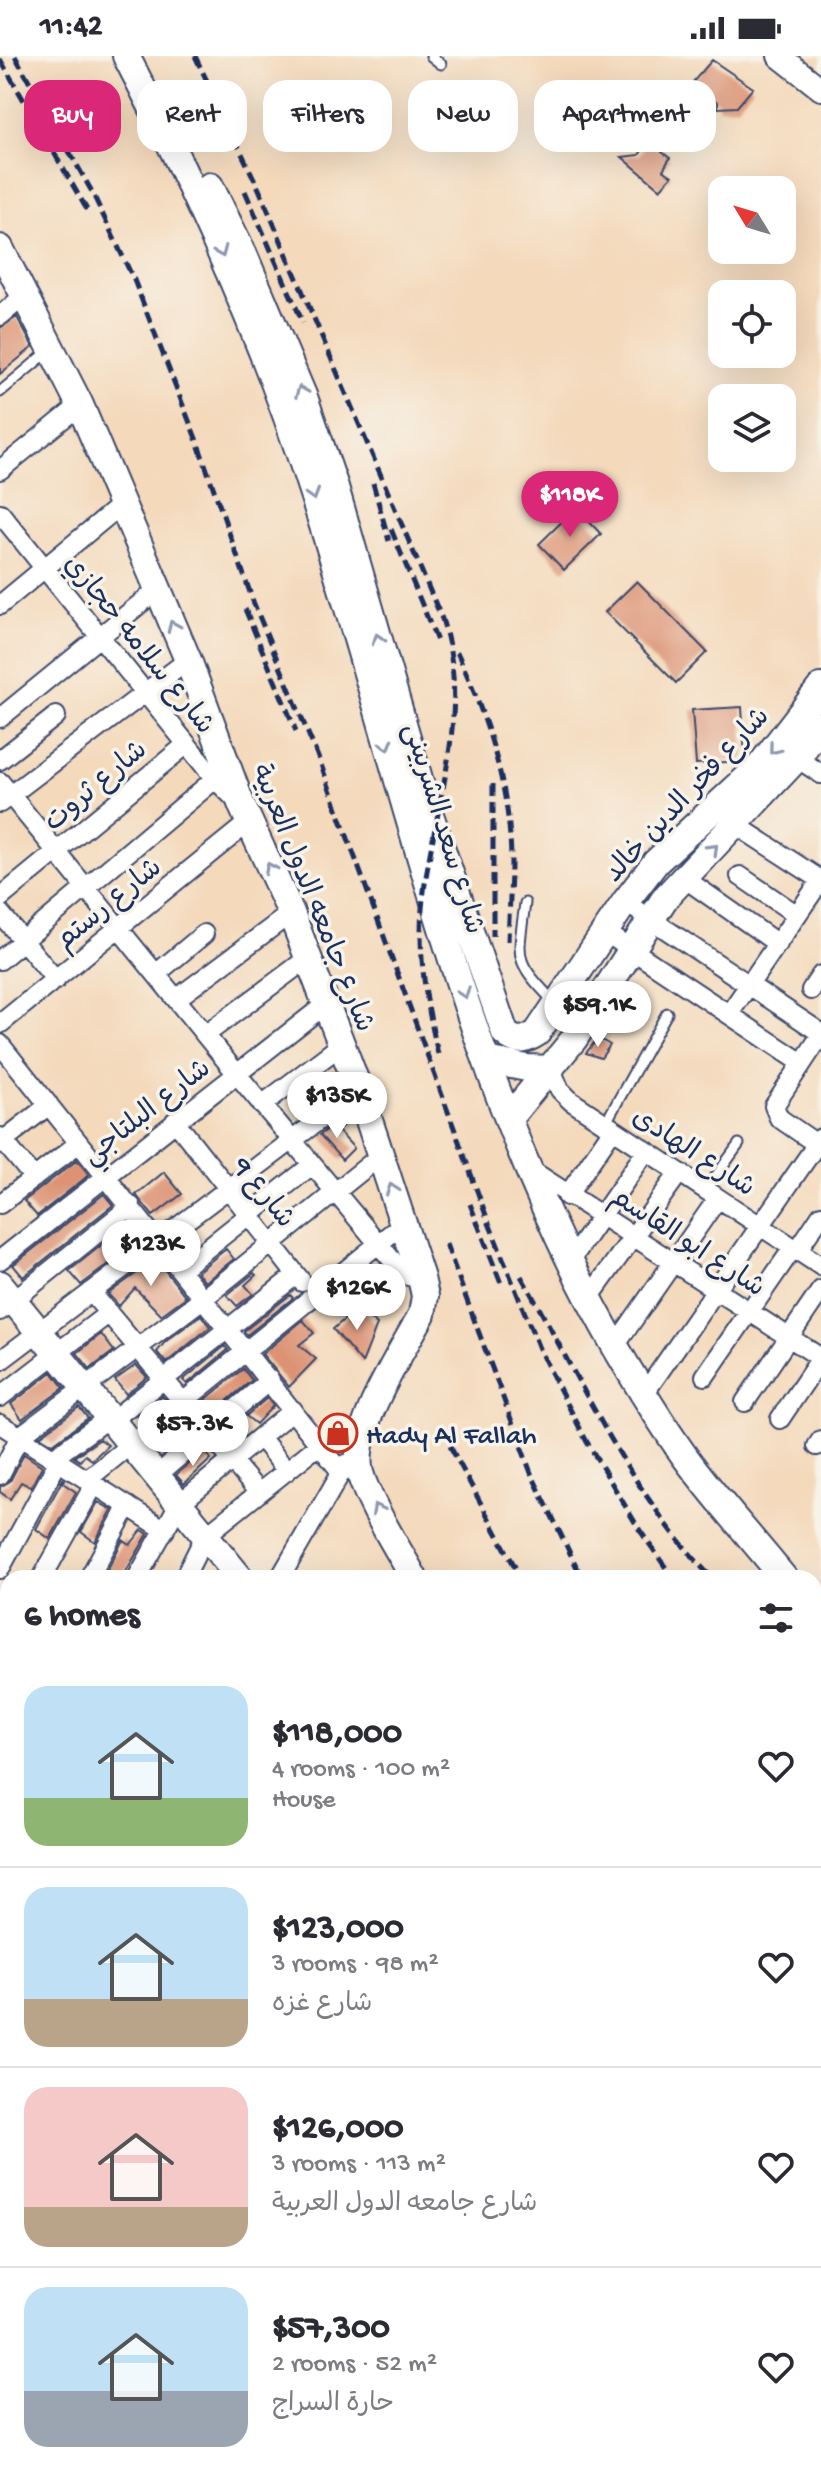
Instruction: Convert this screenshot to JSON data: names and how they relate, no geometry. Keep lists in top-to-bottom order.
{
  "streets": {
    "main road": ["شارع فخر الدين خالد", "شارع سعد الشربينى", "شارع جامعه الدول العربية"],
    "street": [
      "شارع سلامه حجازي",
      "شارع ثروت",
      "شارع رستم",
      "شارع البلتاجي",
      "شارع الهادى",
      "شارع 9",
      "شارع ابو القاسم"
    ]
  },
  "crossings": [
    ["شارع سلامه حجازي", "شارع ثروت"],
    ["شارع سلامه حجازي", "شارع جامعه الدول العربية"],
    ["شارع سلامه حجازي", "شارع رستم"],
    ["شارع فخر الدين خالد", "شارع سعد الشربينى"],
    ["شارع فخر الدين خالد", "شارع الهادى"],
    ["شارع سعد الشربينى", "شارع ابو القاسم"],
    ["شارع جامعه الدول العربية", "شارع رستم"],
    ["شارع جامعه الدول العربية", "شارع البلتاجي"],
    ["شارع البلتاجي", "شارع 9"]
  ],
  "places": {
    "shop": ["Hady Al Fallah"]
  },
  "north": "top left",
  "page": {
    "status": "11:42",
    "chip": [
      "Buy",
      "Rent",
      "Filters",
      "New",
      "Apartment"
    ],
    "price": [
      "$118K",
      "$59.1K",
      "$135K",
      "$123K",
      "$126K",
      "$57.3K"
    ],
    "heading": "6 homes",
    "list": [
      {
        "name": "$118,000",
        "note": "4 rooms · 100 m² · House"
      },
      {
        "name": "$123,000",
        "note": "3 rooms · 98 m² · شارع غزه"
      },
      {
        "name": "$126,000",
        "note": "3 rooms · 113 m² · شارع جامعه الدول العربية"
      },
      {
        "name": "$57,300",
        "note": "2 rooms · 52 m² · حارة السراج"
      }
    ]
  }
}
